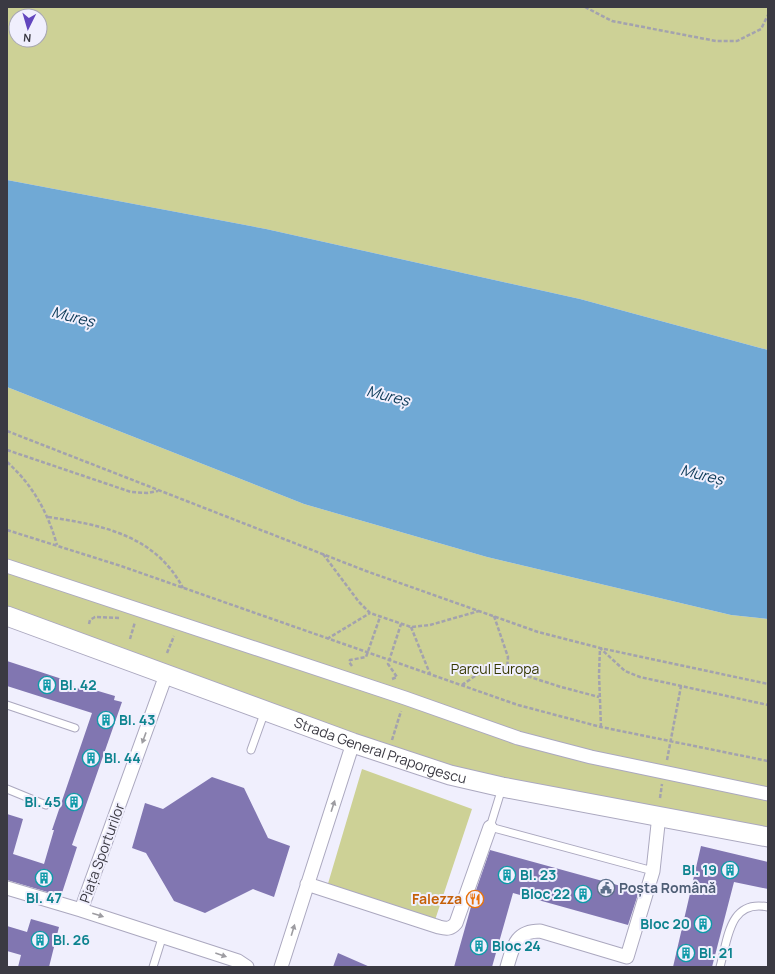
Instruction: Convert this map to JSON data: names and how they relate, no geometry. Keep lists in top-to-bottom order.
{
  "streets": {
    "street": ["Strada General Praporgescu", "Piața Sporturilor"]
  },
  "crossings": [
    ["Strada General Praporgescu", "Piața Sporturilor"]
  ],
  "water": ["Mureș"],
  "parks": ["Parcul Europa"],
  "places": {
    "building": [
      "Bl. 42",
      "Bl. 43",
      "Bl. 44",
      "Bl. 45",
      "Bl. 19",
      "Bl. 23",
      "Bl. 47",
      "Bloc 22",
      "Bloc 20",
      "Bl. 26",
      "Bloc 24",
      "Bl. 21"
    ],
    "public building": ["Poșta Română"],
    "restaurant": ["Falezza"]
  },
  "north": "bottom"
}
